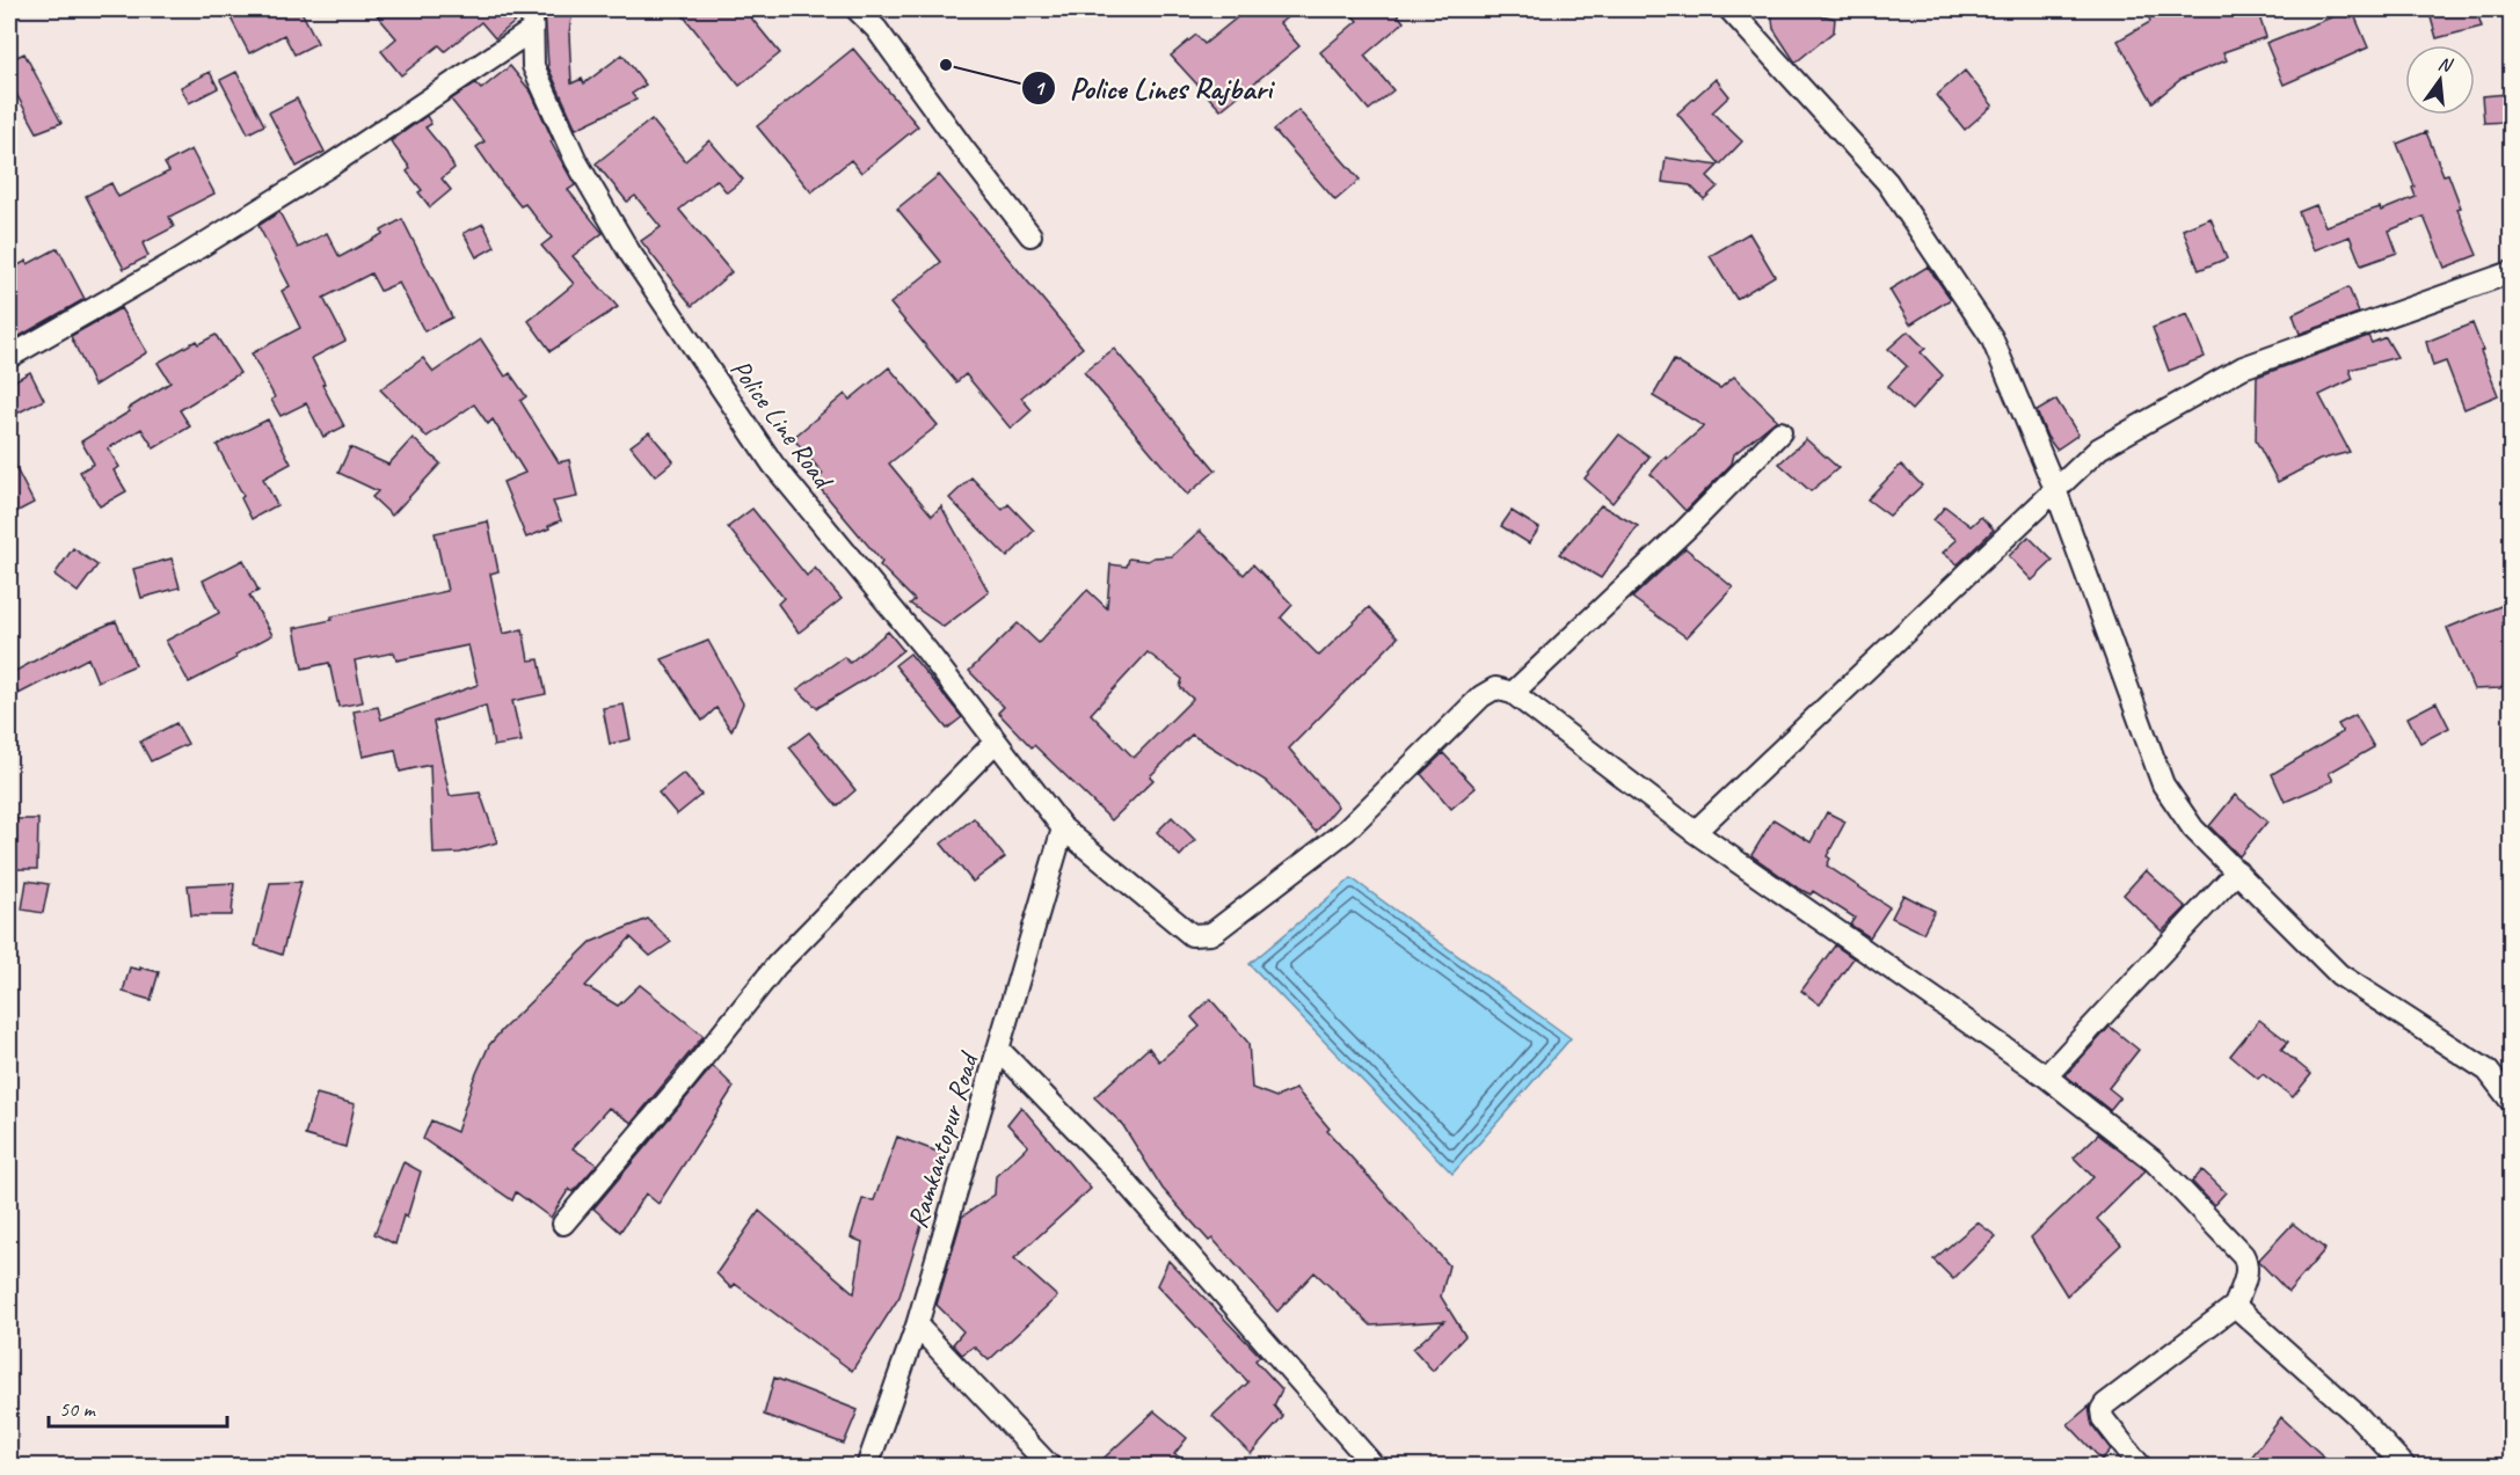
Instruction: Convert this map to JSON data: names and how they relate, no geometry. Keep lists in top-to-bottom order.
{
  "streets": {
    "street": ["Police Line Road", "Ramkantopur Road"]
  },
  "crossings": [
    ["Police Line Road", "Ramkantopur Road"]
  ],
  "places": ["Police Lines Rajbari"],
  "scale_bar": "50 m",
  "north": "top"
}
